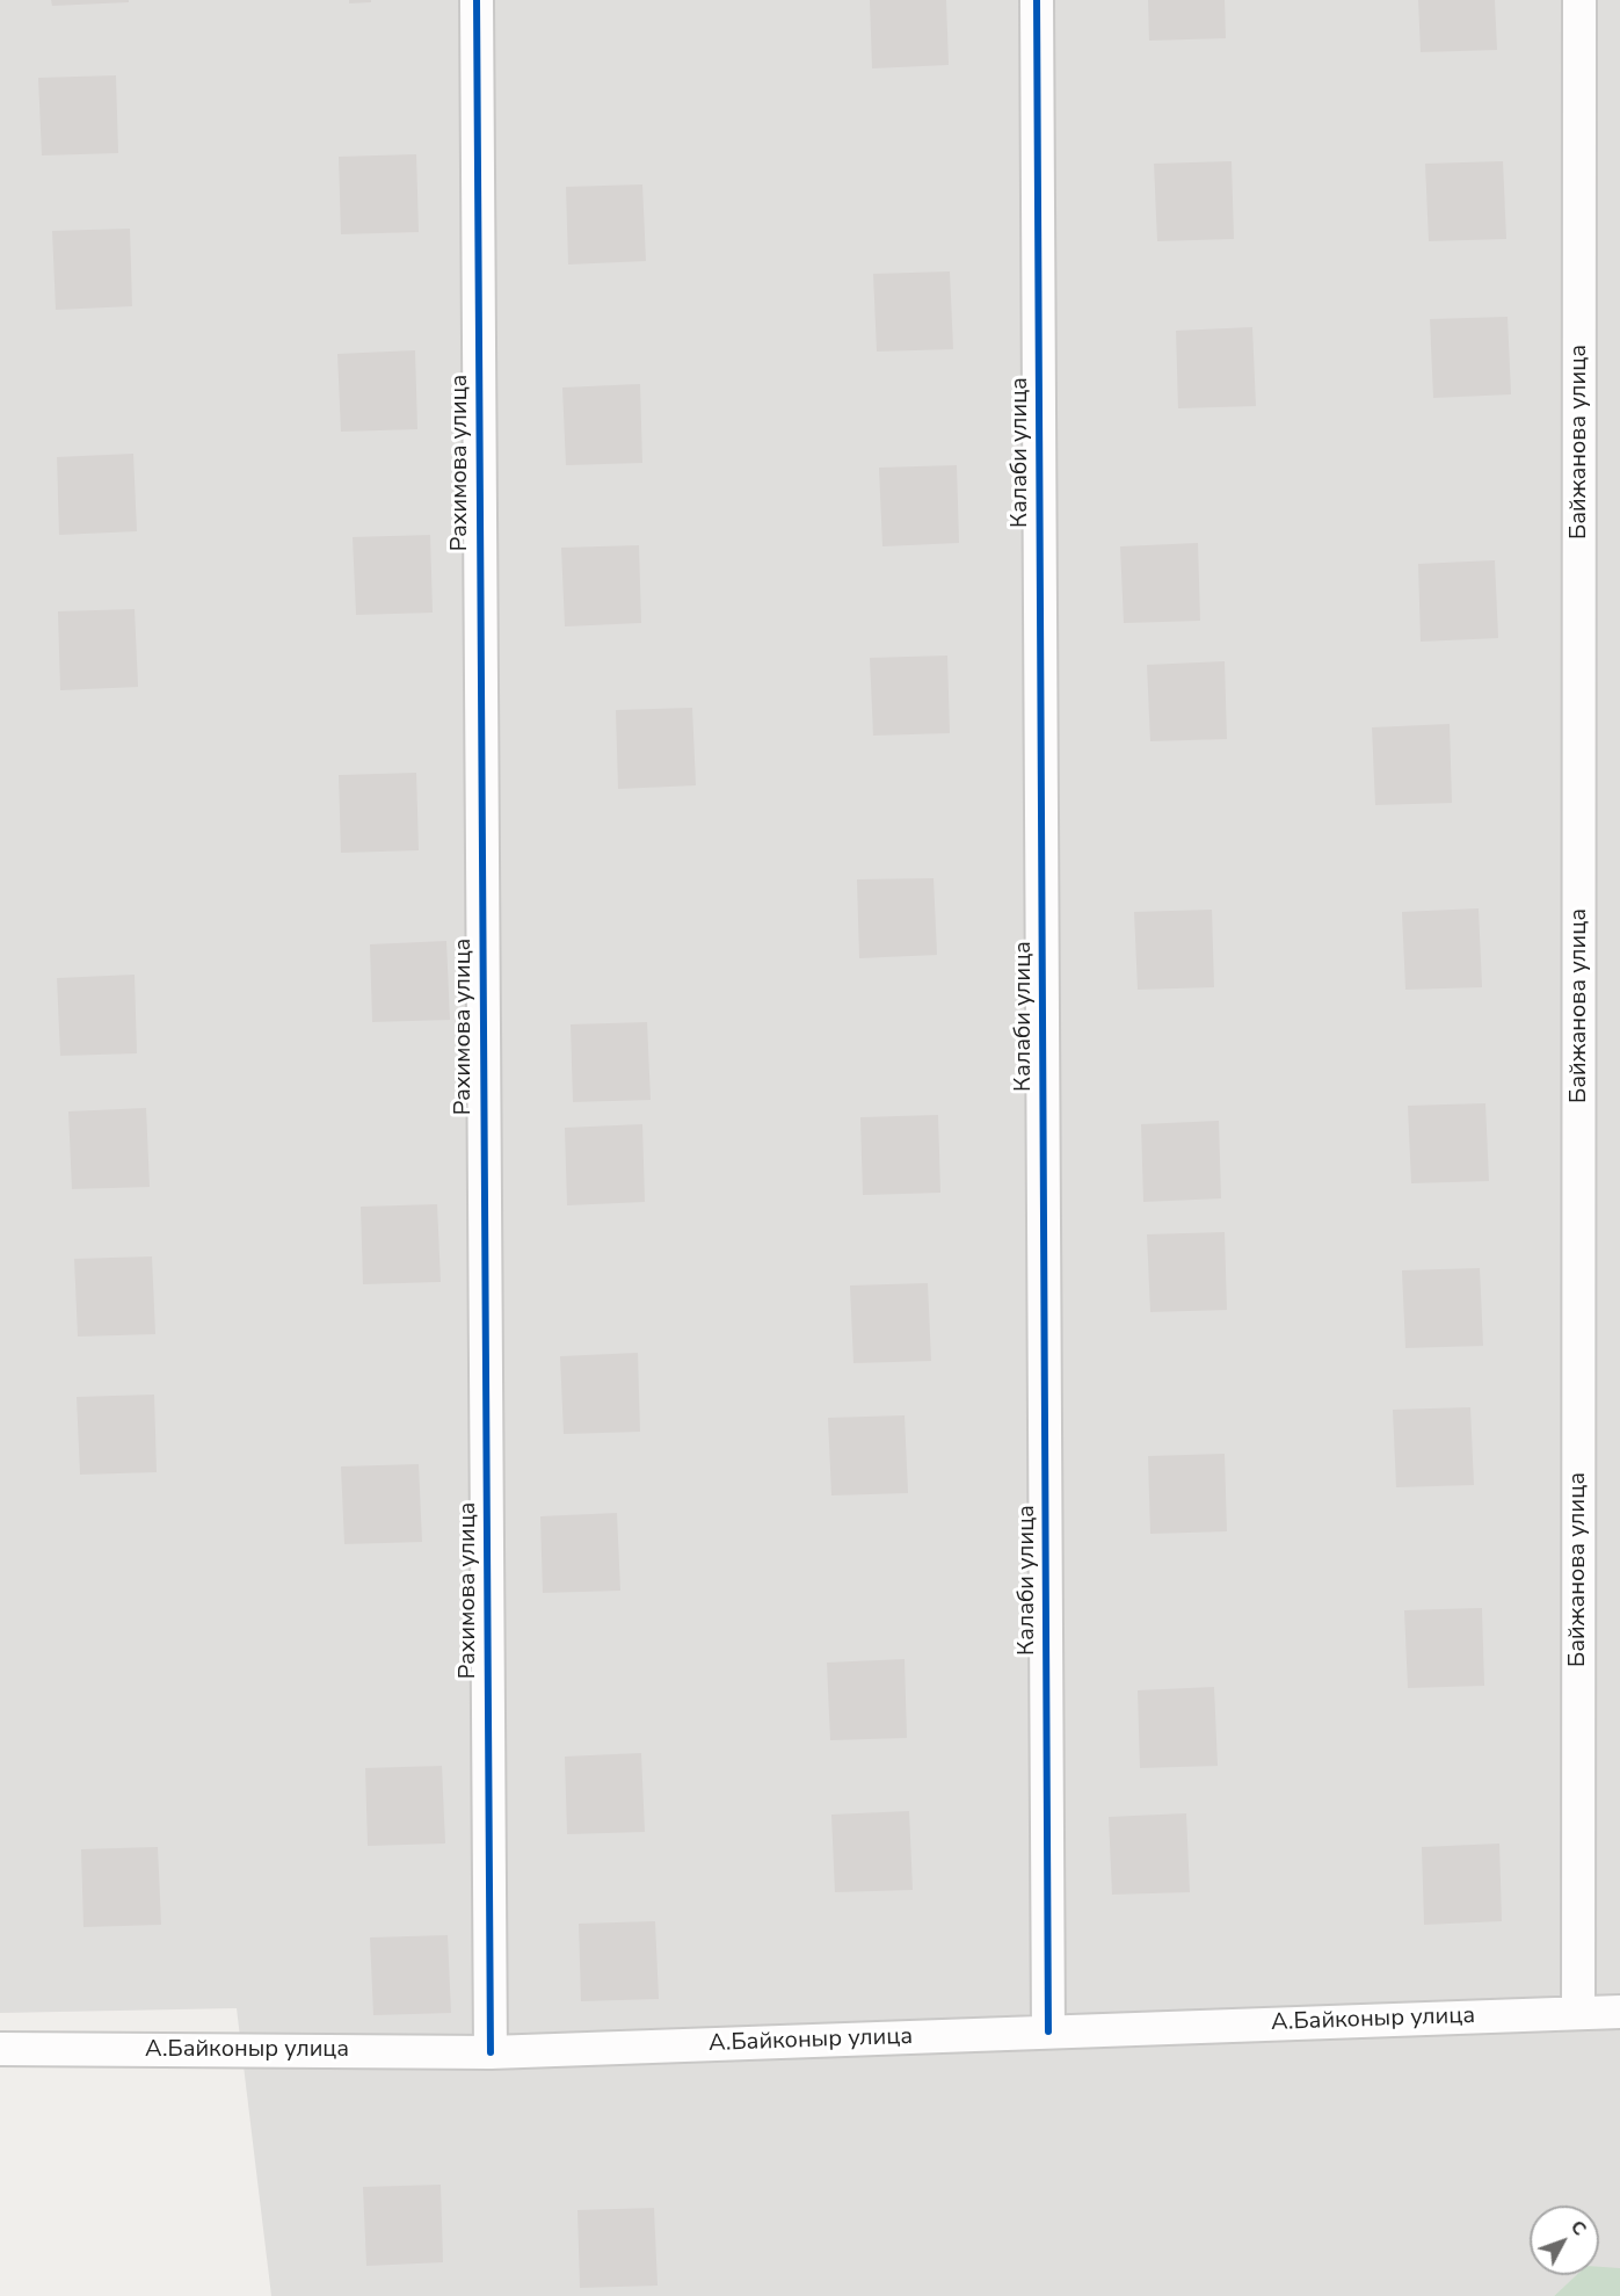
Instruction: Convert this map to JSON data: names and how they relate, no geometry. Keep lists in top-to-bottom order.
{
  "streets": {
    "street": [
      "Байжанова улица",
      "Калаби улица",
      "Рахимова улица",
      "А.Байконыр улица"
    ]
  },
  "crossings": [
    ["Байжанова улица", "А.Байконыр улица"],
    ["Калаби улица", "А.Байконыр улица"],
    ["Рахимова улица", "А.Байконыр улица"]
  ],
  "north": "top right"
}
